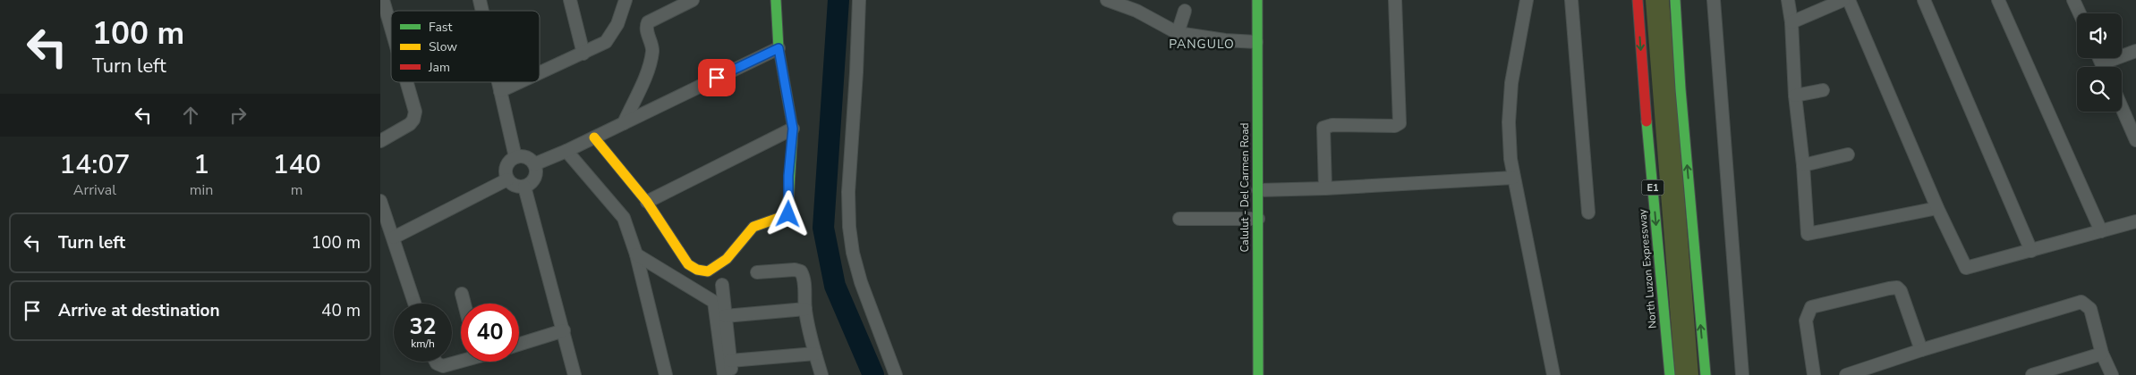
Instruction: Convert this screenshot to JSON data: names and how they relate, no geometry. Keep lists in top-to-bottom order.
{
  "streets": {
    "main road": ["Calulut - Del Carmen Road", "E1", "North Luzon Expressway"]
  },
  "districts": ["PANGULO"],
  "legend": ["Fast", "Slow", "Jam"],
  "page": {
    "turn": ["100 m", "Turn left"],
    "eta": [
      "14:07",
      "Arrival",
      "1",
      "min",
      "140",
      "m"
    ],
    "list": [
      {
        "name": "Turn left",
        "value": "100 m"
      },
      {
        "name": "Arrive at destination",
        "value": "40 m"
      }
    ],
    "speed": "32 km/h",
    "limit": "40"
  }
}
